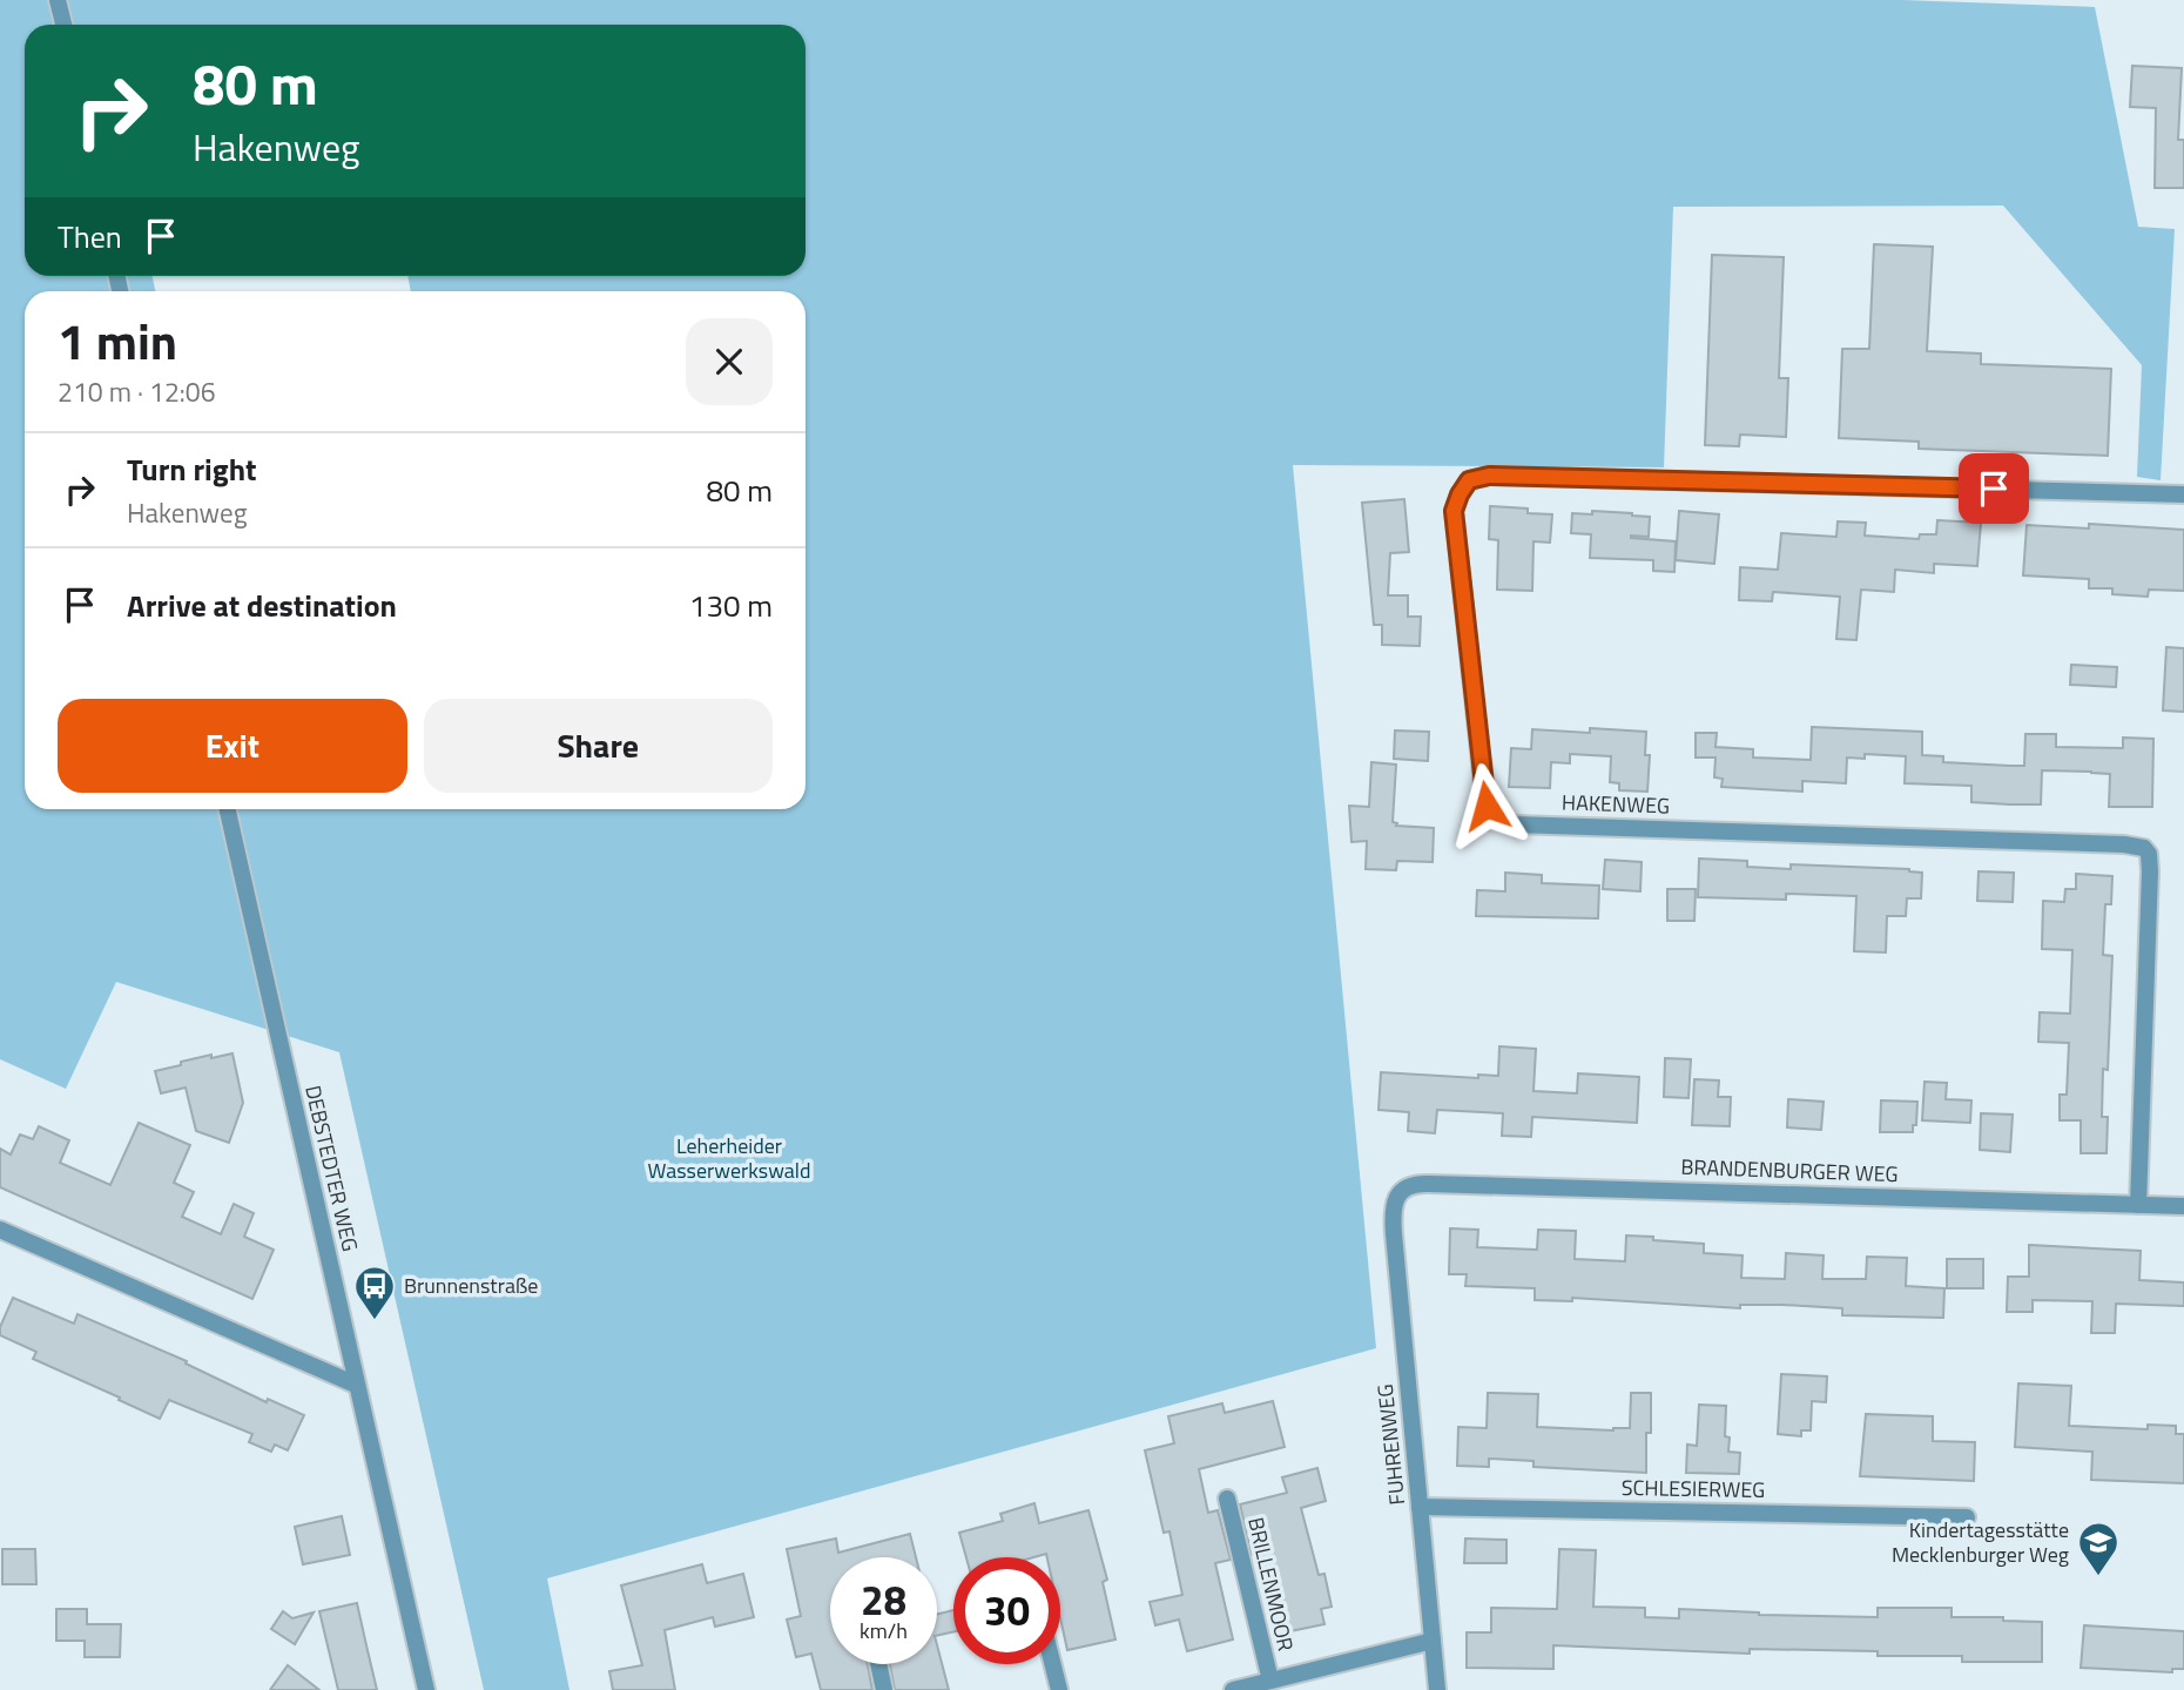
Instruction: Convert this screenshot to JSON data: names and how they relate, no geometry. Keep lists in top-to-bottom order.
{
  "streets": {
    "street": [
      "HAKENWEG",
      "DEBSTEDTER WEG",
      "BRANDENBURGER WEG",
      "FUHRENWEG",
      "SCHLESIERWEG",
      "BRILLENMOOR"
    ]
  },
  "crossings": [
    ["HAKENWEG", "BRANDENBURGER WEG"],
    ["BRANDENBURGER WEG", "FUHRENWEG"],
    ["FUHRENWEG", "SCHLESIERWEG"],
    ["FUHRENWEG", "BRILLENMOOR"]
  ],
  "parks": ["Leherheider Wasserwerkswald"],
  "places": {
    "bus stop": ["Brunnenstraße"],
    "school or university": ["Kindertagesstätte Mecklenburger Weg"]
  },
  "page": {
    "turn": ["80 m", "Hakenweg"],
    "then": "Then",
    "heading": ["1 min", "210 m · 12:06"],
    "list": [
      {
        "name": "Turn right",
        "note": "Hakenweg",
        "value": "80 m"
      },
      {
        "name": "Arrive at destination",
        "value": "130 m"
      }
    ],
    "buttons": ["Exit", "Share"],
    "speed": "28 km/h",
    "limit": "30"
  }
}
